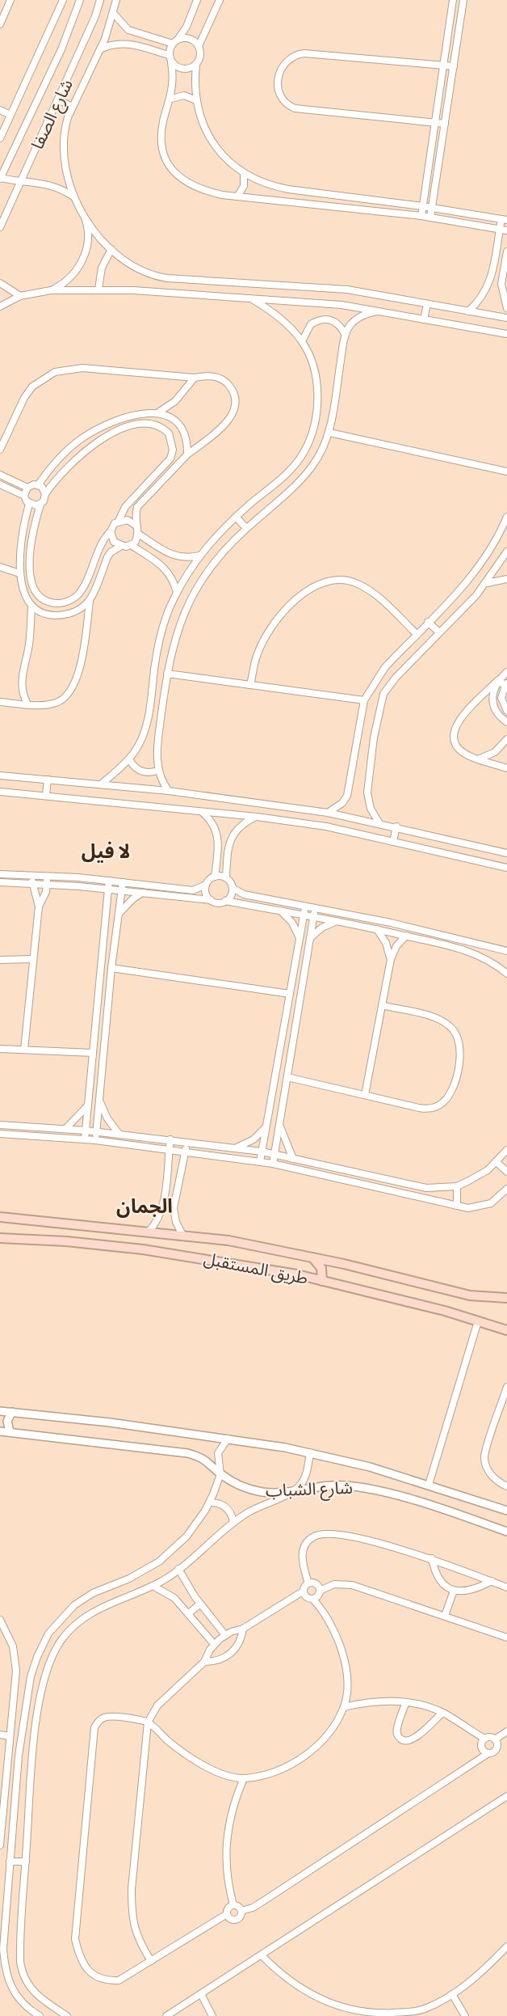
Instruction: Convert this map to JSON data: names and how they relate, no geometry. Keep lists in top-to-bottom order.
{
  "streets": {
    "main road": ["طريق المستقبل"],
    "street": ["شارع الصفا", "شارع الشباب"]
  },
  "districts": ["لا فيل", "الجمان"]
}
